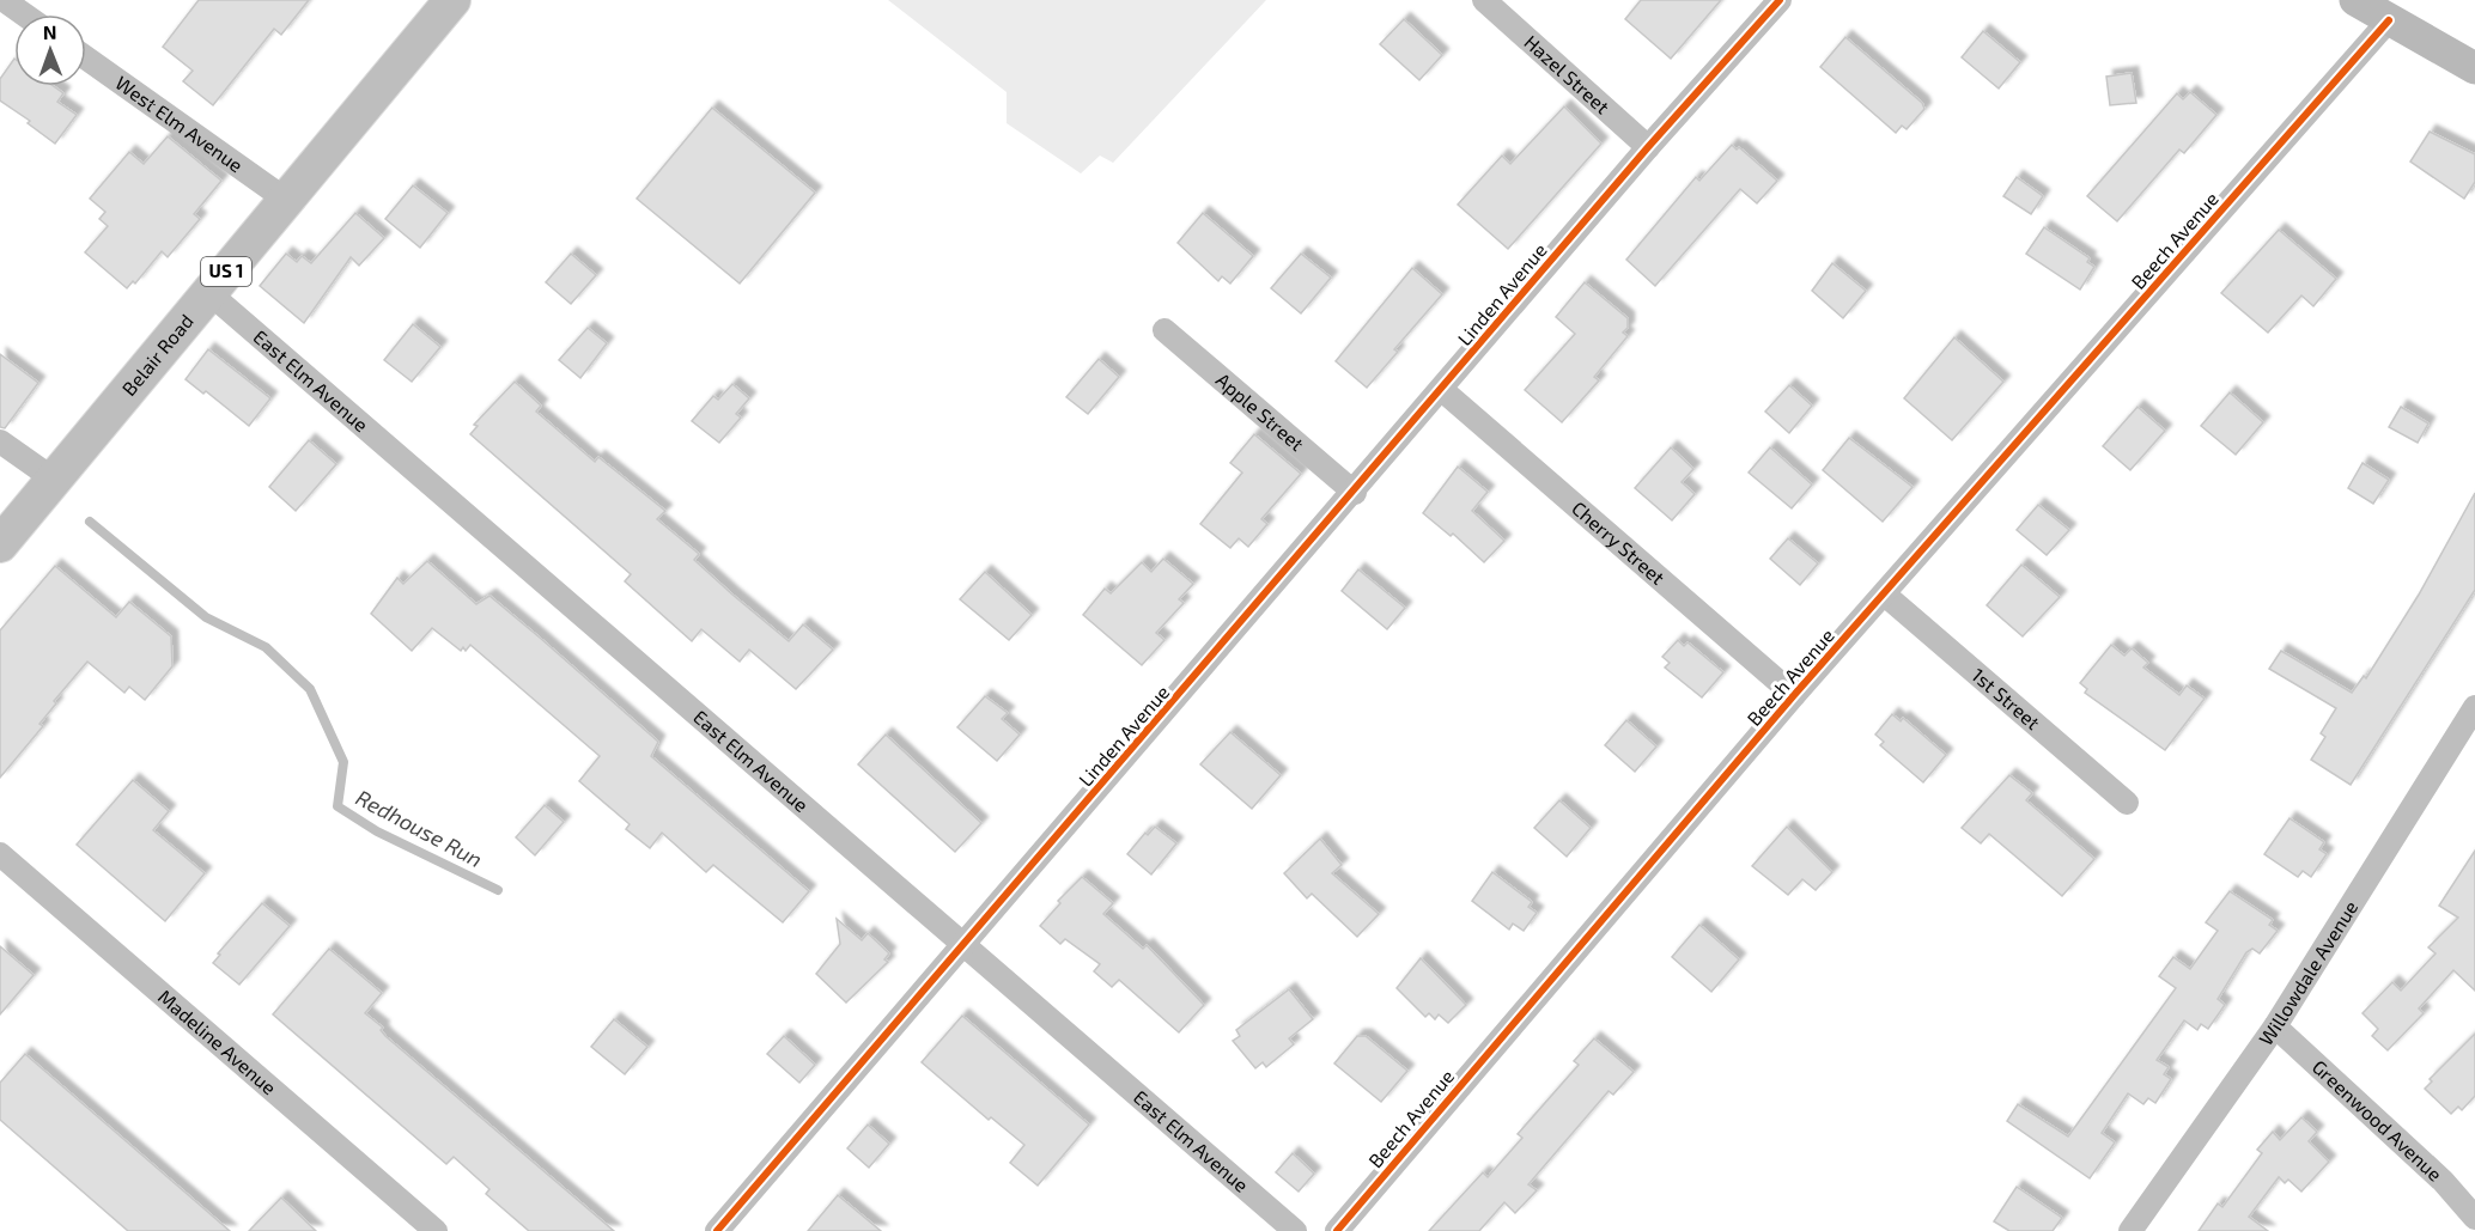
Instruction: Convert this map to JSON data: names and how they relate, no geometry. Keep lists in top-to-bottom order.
{
  "streets": {
    "main road": ["US 1", "Belair Road"],
    "street": [
      "Hazel Street",
      "West Elm Avenue",
      "Beech Avenue",
      "Linden Avenue",
      "East Elm Avenue",
      "Apple Street",
      "Cherry Street",
      "1st Street",
      "Willowdale Avenue",
      "Madeline Avenue",
      "Greenwood Avenue"
    ]
  },
  "crossings": [
    ["Hazel Street", "Linden Avenue"],
    ["West Elm Avenue", "Belair Road"],
    ["Beech Avenue", "Cherry Street"],
    ["Beech Avenue", "1st Street"],
    ["Linden Avenue", "East Elm Avenue"],
    ["Linden Avenue", "Apple Street"],
    ["Linden Avenue", "Cherry Street"],
    ["Belair Road", "East Elm Avenue"],
    ["Willowdale Avenue", "Greenwood Avenue"]
  ],
  "water": ["Redhouse Run"],
  "north": "top"
}
